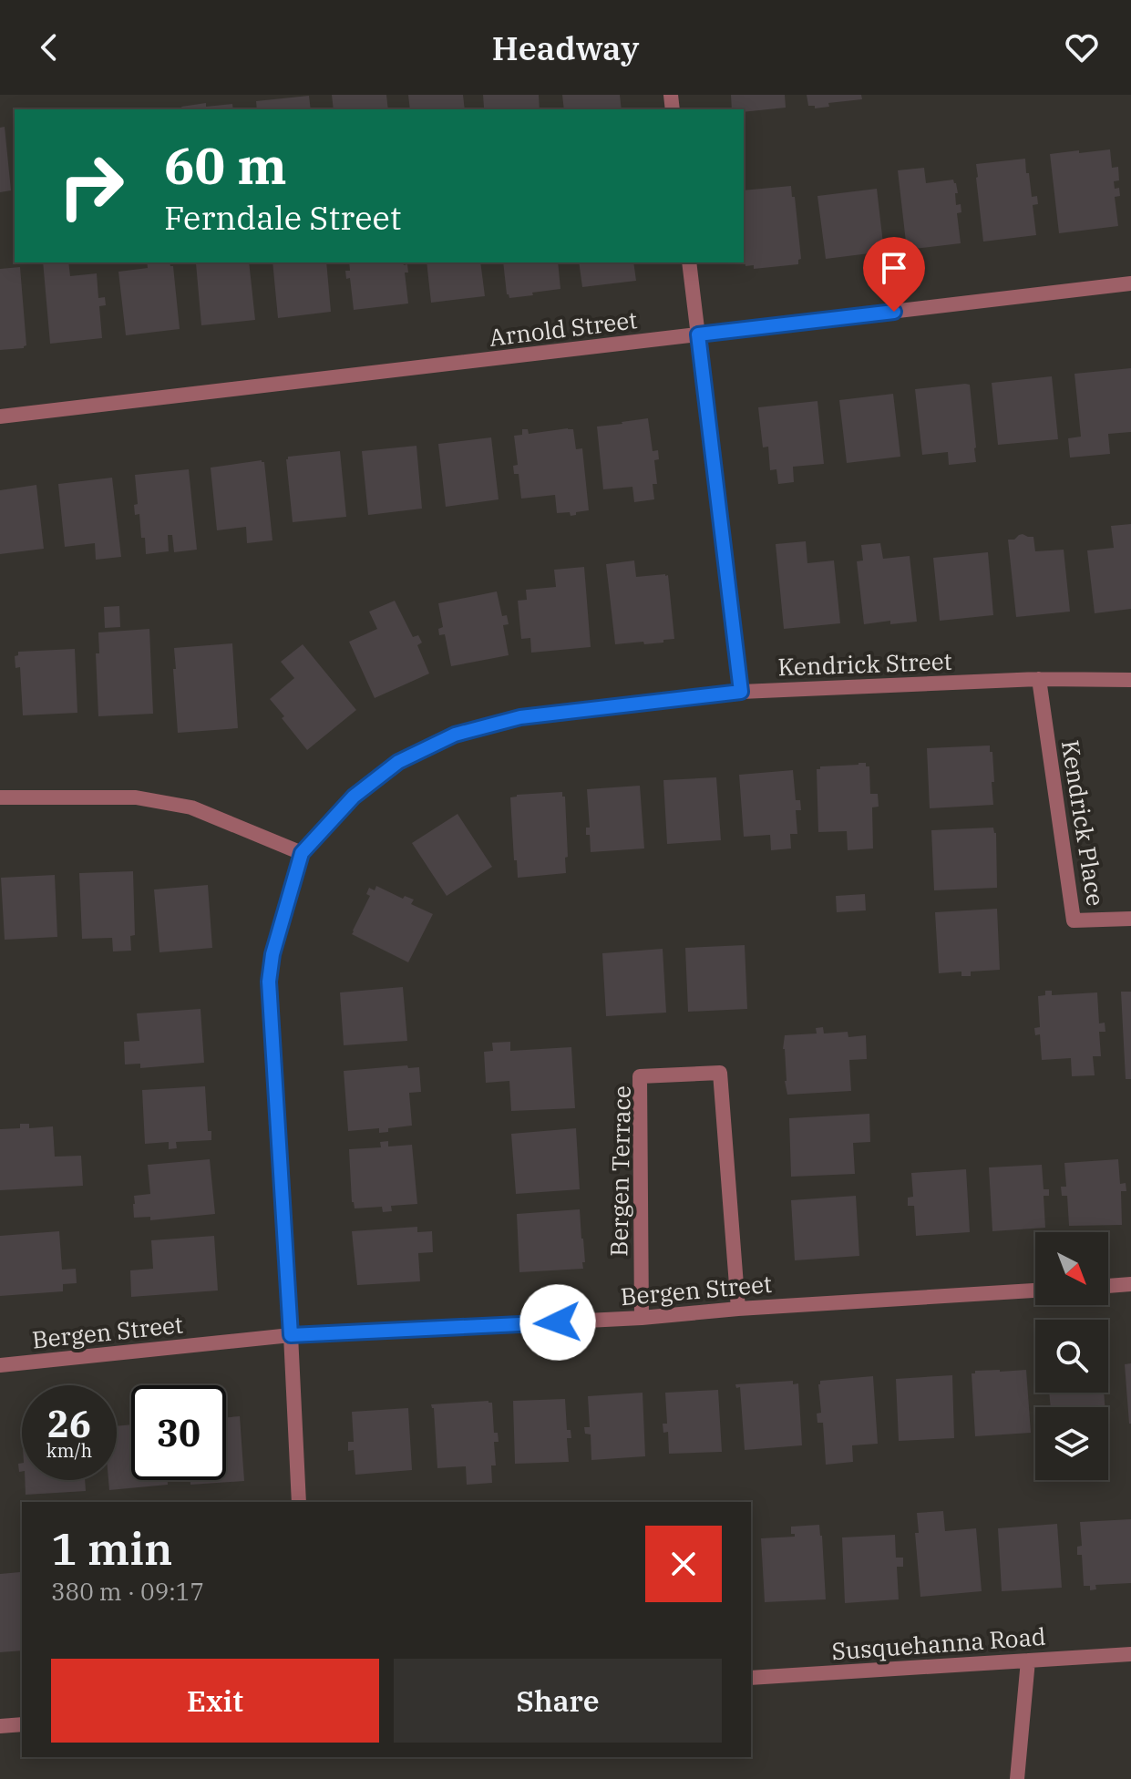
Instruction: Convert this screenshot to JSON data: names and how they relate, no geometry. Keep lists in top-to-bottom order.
{
  "streets": {
    "street": [
      "Arnold Street",
      "Kendrick Street",
      "Kendrick Place",
      "Bergen Terrace",
      "Bergen Street",
      "Susquehanna Road"
    ]
  },
  "crossings": [
    ["Kendrick Street", "Kendrick Place"],
    ["Bergen Terrace", "Bergen Street"]
  ],
  "north": "bottom right",
  "page": {
    "header": "Headway",
    "turn": ["60 m", "Ferndale Street"],
    "speed": "26 km/h",
    "limit": "30",
    "heading": ["1 min", "380 m · 09:17"],
    "buttons": ["Exit", "Share"]
  }
}
